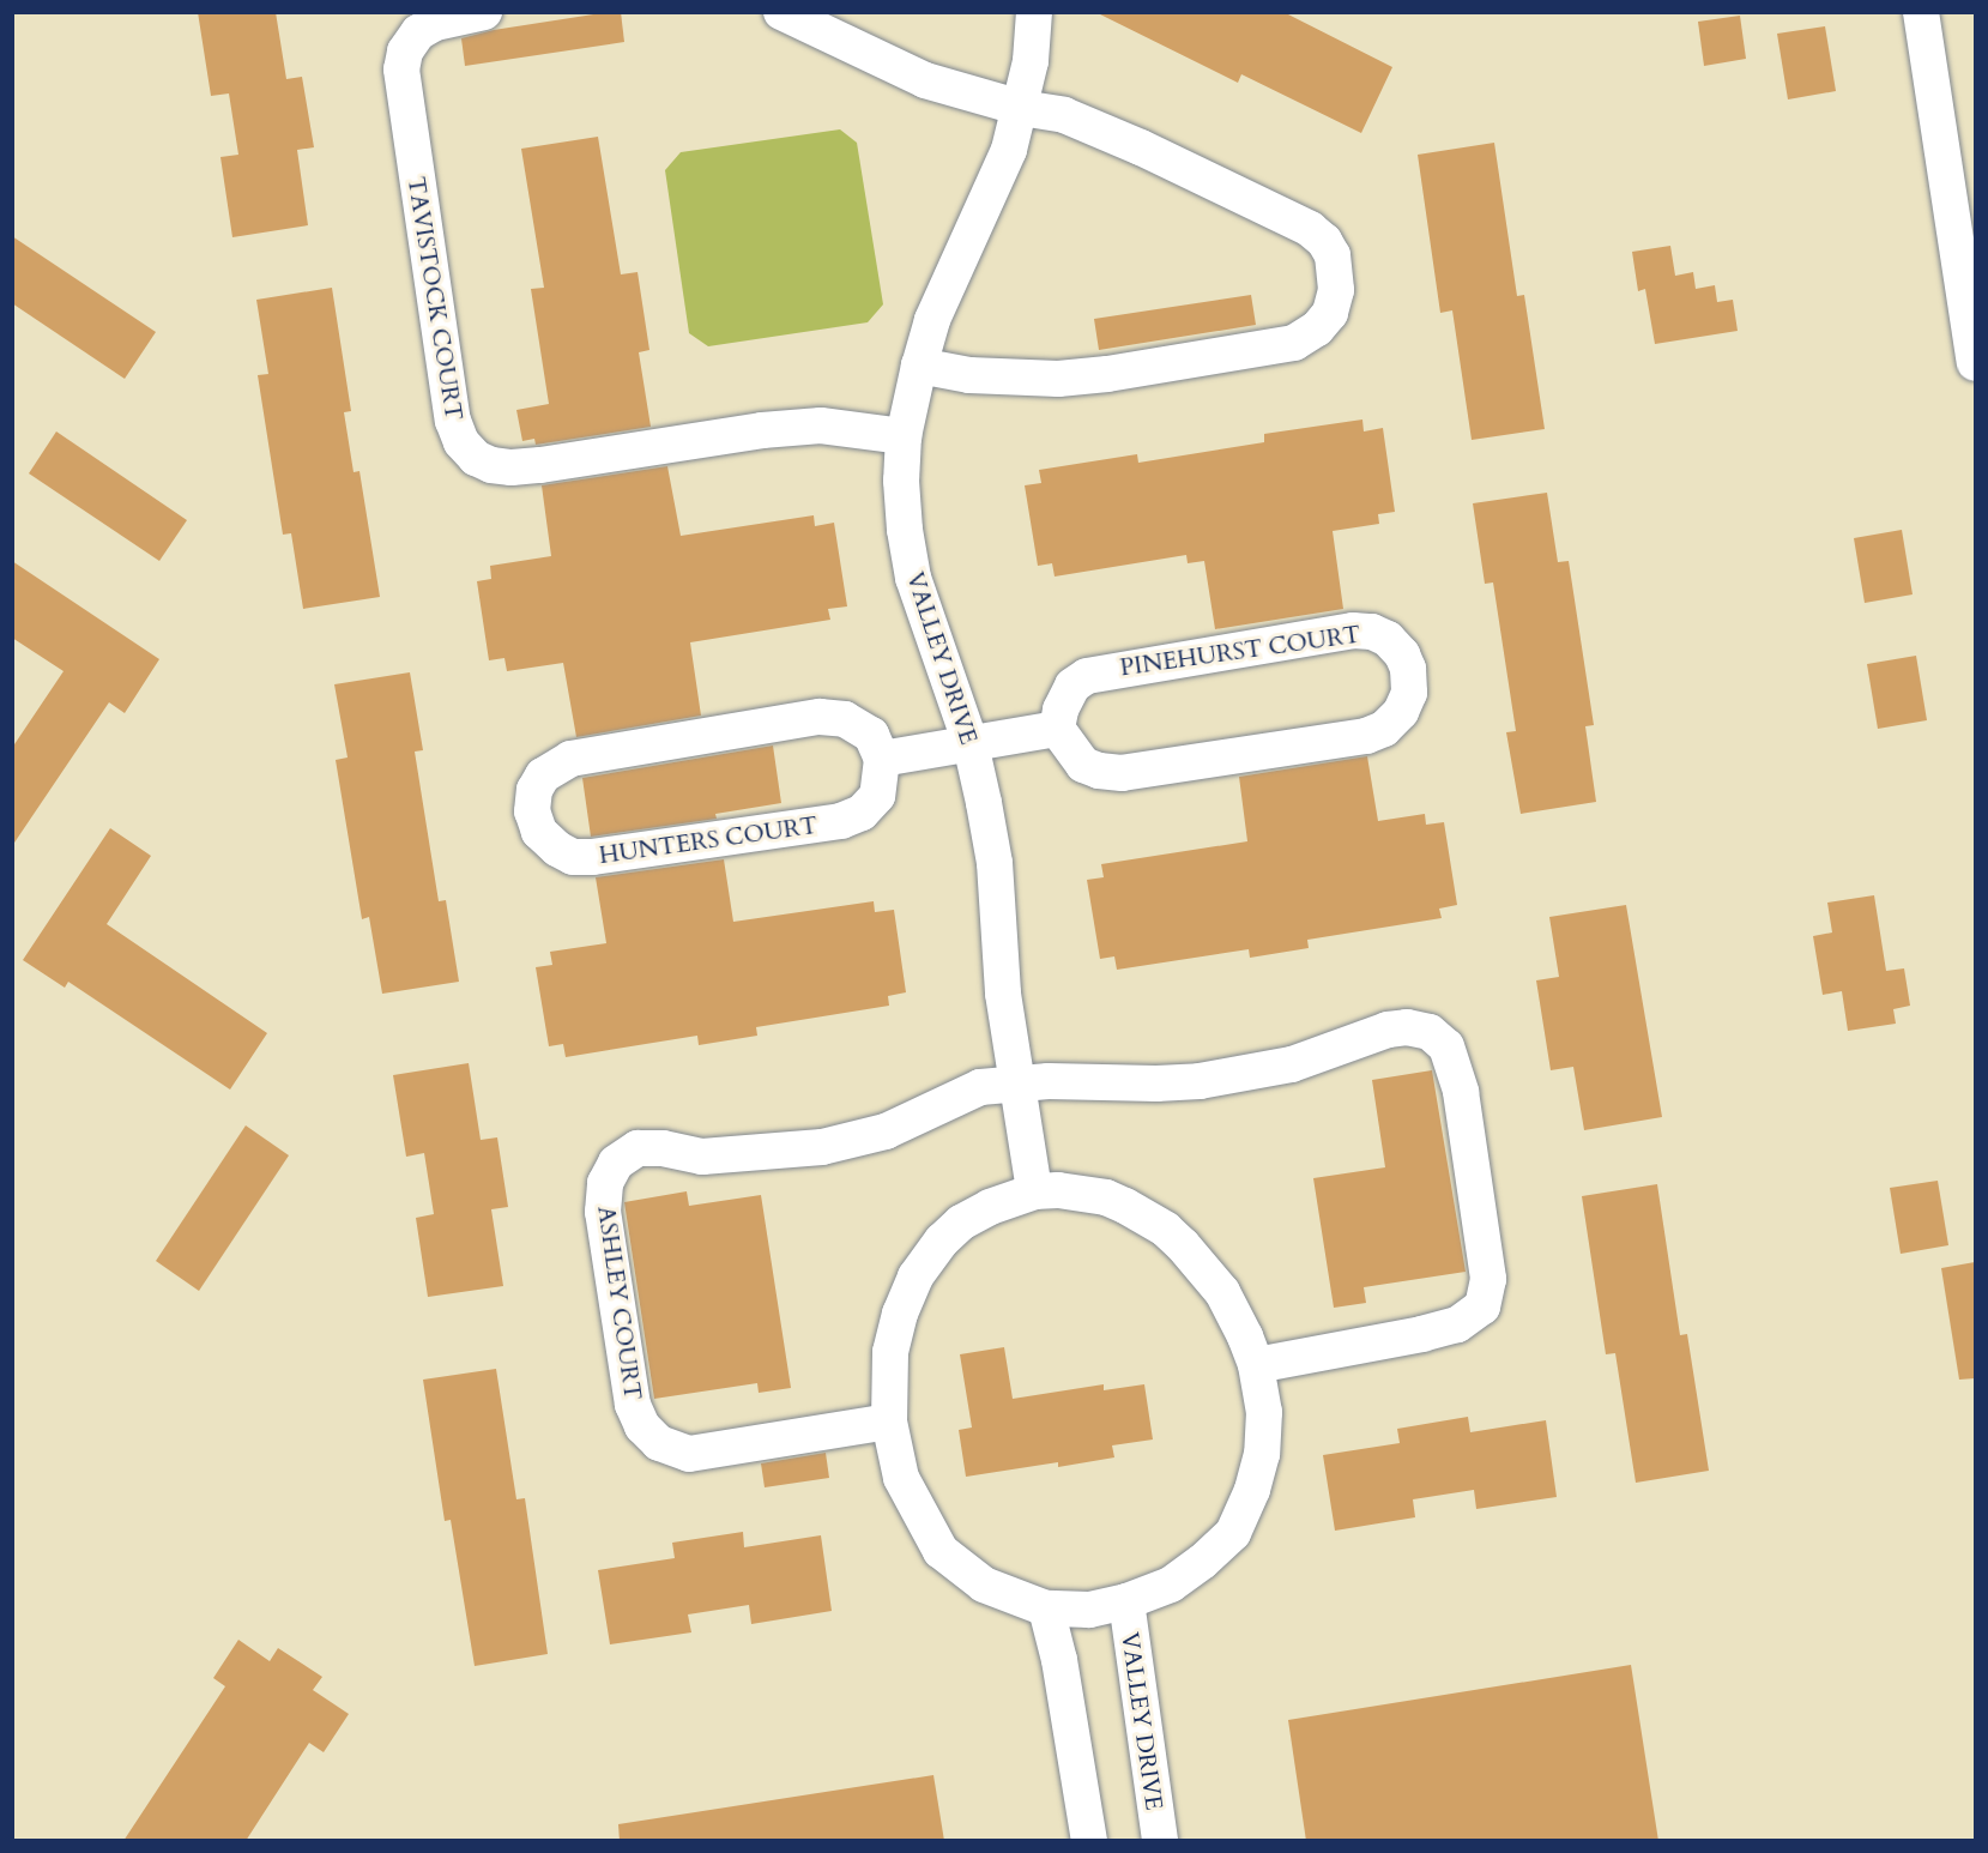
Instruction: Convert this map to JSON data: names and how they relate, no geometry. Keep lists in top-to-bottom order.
{
  "streets": {
    "street": [
      "TAVISTOCK COURT",
      "PINEHURST COURT",
      "VALLEY DRIVE",
      "HUNTERS COURT",
      "ASHLEY COURT"
    ]
  },
  "crossings": [
    ["TAVISTOCK COURT", "VALLEY DRIVE"],
    ["VALLEY DRIVE", "ASHLEY COURT"]
  ]
}
